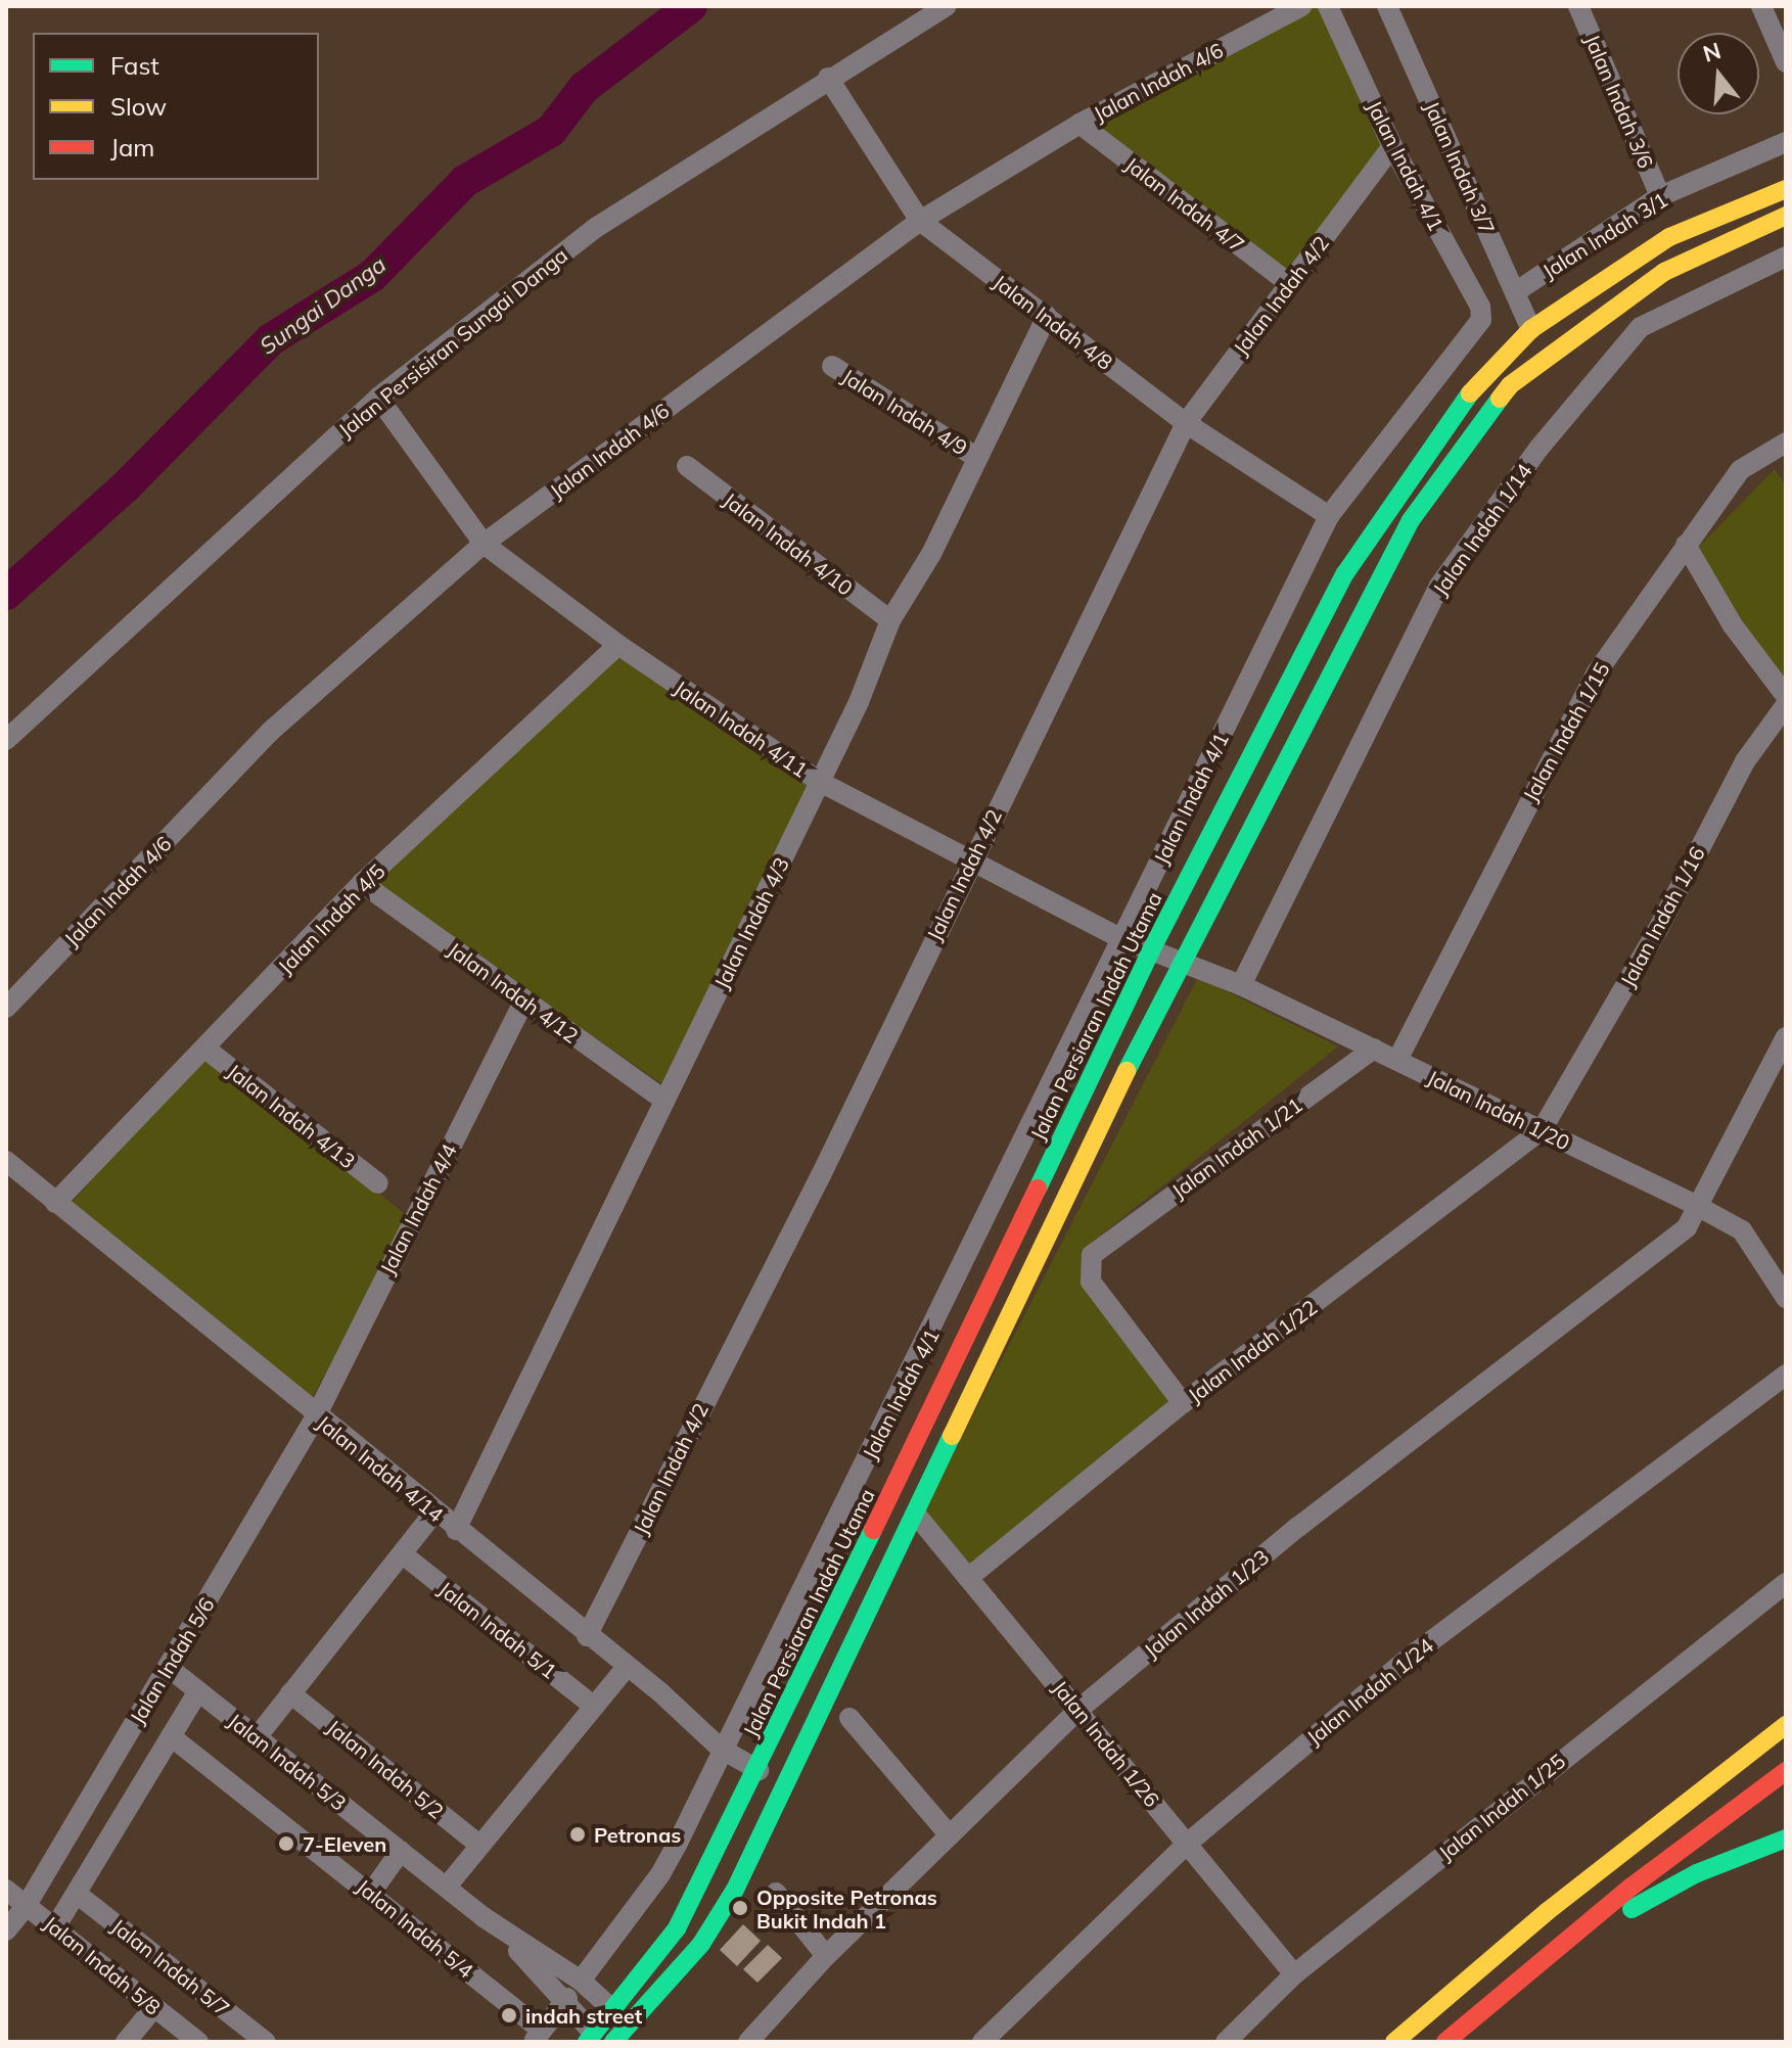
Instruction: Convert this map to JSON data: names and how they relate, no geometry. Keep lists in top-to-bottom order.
{
  "streets": {
    "main road": ["Jalan Persiaran Indah Utama"],
    "street": [
      "Jalan Indah 4/6",
      "Jalan Indah 3/6",
      "Jalan Indah 4/1",
      "Jalan Indah 3/7",
      "Jalan Indah 4/7",
      "Jalan Indah 3/1",
      "Jalan Indah 4/2",
      "Jalan Indah 4/8",
      "Jalan Persisiran Sungai Danga",
      "Jalan Indah 4/9",
      "Jalan Indah 1/14",
      "Jalan Indah 4/10",
      "Jalan Indah 4/11",
      "Jalan Indah 1/15",
      "Jalan Indah 1/16",
      "Jalan Indah 4/5",
      "Jalan Indah 4/3",
      "Jalan Indah 4/12",
      "Jalan Indah 1/20",
      "Jalan Indah 4/13",
      "Jalan Indah 1/21",
      "Jalan Indah 4/4",
      "Jalan Indah 1/22",
      "Jalan Indah 4/14",
      "Jalan Indah 1/23",
      "Jalan Indah 5/1",
      "Jalan Indah 5/6",
      "Jalan Indah 1/24",
      "Jalan Indah 1/26",
      "Jalan Indah 5/3",
      "Jalan Indah 5/2",
      "Jalan Indah 1/25",
      "Jalan Indah 5/4",
      "Jalan Indah 5/8",
      "Jalan Indah 5/7"
    ]
  },
  "crossings": [
    ["Jalan Indah 4/6", "Jalan Indah 4/7"],
    ["Jalan Indah 4/6", "Jalan Indah 4/8"],
    ["Jalan Indah 4/6", "Jalan Indah 4/11"],
    ["Jalan Indah 3/6", "Jalan Indah 3/1"],
    ["Jalan Indah 4/1", "Jalan Indah 4/2"],
    ["Jalan Indah 4/1", "Jalan Indah 4/8"],
    ["Jalan Indah 4/1", "Jalan Indah 4/11"],
    ["Jalan Indah 4/1", "Jalan Indah 4/14"],
    ["Jalan Indah 3/7", "Jalan Indah 3/1"],
    ["Jalan Indah 3/7", "Jalan Persiaran Indah Utama"],
    ["Jalan Indah 4/7", "Jalan Indah 4/2"],
    ["Jalan Indah 4/2", "Jalan Indah 4/8"],
    ["Jalan Indah 4/2", "Jalan Indah 4/11"],
    ["Jalan Indah 4/2", "Jalan Indah 4/14"],
    ["Jalan Indah 4/8", "Jalan Persisiran Sungai Danga"],
    ["Jalan Indah 4/8", "Jalan Indah 4/3"],
    ["Jalan Persisiran Sungai Danga", "Jalan Indah 4/11"],
    ["Jalan Indah 4/9", "Jalan Indah 4/3"],
    ["Jalan Indah 1/14", "Jalan Indah 1/20"],
    ["Jalan Indah 4/10", "Jalan Indah 4/3"],
    ["Jalan Indah 4/11", "Jalan Indah 4/5"],
    ["Jalan Indah 4/11", "Jalan Indah 4/3"],
    ["Jalan Indah 4/11", "Jalan Persiaran Indah Utama"],
    ["Jalan Indah 4/11", "Jalan Indah 1/20"],
    ["Jalan Indah 1/15", "Jalan Indah 1/20"],
    ["Jalan Indah 1/16", "Jalan Indah 1/20"],
    ["Jalan Indah 1/16", "Jalan Indah 1/22"],
    ["Jalan Indah 4/5", "Jalan Indah 4/12"],
    ["Jalan Indah 4/5", "Jalan Indah 4/13"],
    ["Jalan Indah 4/5", "Jalan Indah 4/14"],
    ["Jalan Indah 4/3", "Jalan Indah 4/12"],
    ["Jalan Indah 4/3", "Jalan Indah 4/14"],
    ["Jalan Indah 4/12", "Jalan Indah 4/4"],
    ["Jalan Persiaran Indah Utama", "Jalan Indah 4/14"],
    ["Jalan Persiaran Indah Utama", "Jalan Indah 5/3"],
    ["Jalan Indah 1/20", "Jalan Indah 1/21"],
    ["Jalan Indah 1/20", "Jalan Indah 1/22"],
    ["Jalan Indah 1/20", "Jalan Indah 1/23"],
    ["Jalan Indah 1/21", "Jalan Indah 1/22"],
    ["Jalan Indah 4/4", "Jalan Indah 4/14"],
    ["Jalan Indah 4/4", "Jalan Indah 5/6"],
    ["Jalan Indah 1/22", "Jalan Indah 1/26"],
    ["Jalan Indah 4/14", "Jalan Indah 5/6"],
    ["Jalan Indah 1/23", "Jalan Indah 1/26"],
    ["Jalan Indah 5/6", "Jalan Indah 5/3"],
    ["Jalan Indah 5/6", "Jalan Indah 5/8"],
    ["Jalan Indah 1/24", "Jalan Indah 1/26"],
    ["Jalan Indah 1/26", "Jalan Indah 1/25"]
  ],
  "water": ["Sungai Danga"],
  "places": [
    "Petronas",
    "7-Eleven",
    "Opposite Petronas Bukit Indah 1",
    "indah street"
  ],
  "legend": ["Fast", "Slow", "Jam"],
  "north": "top"
}
